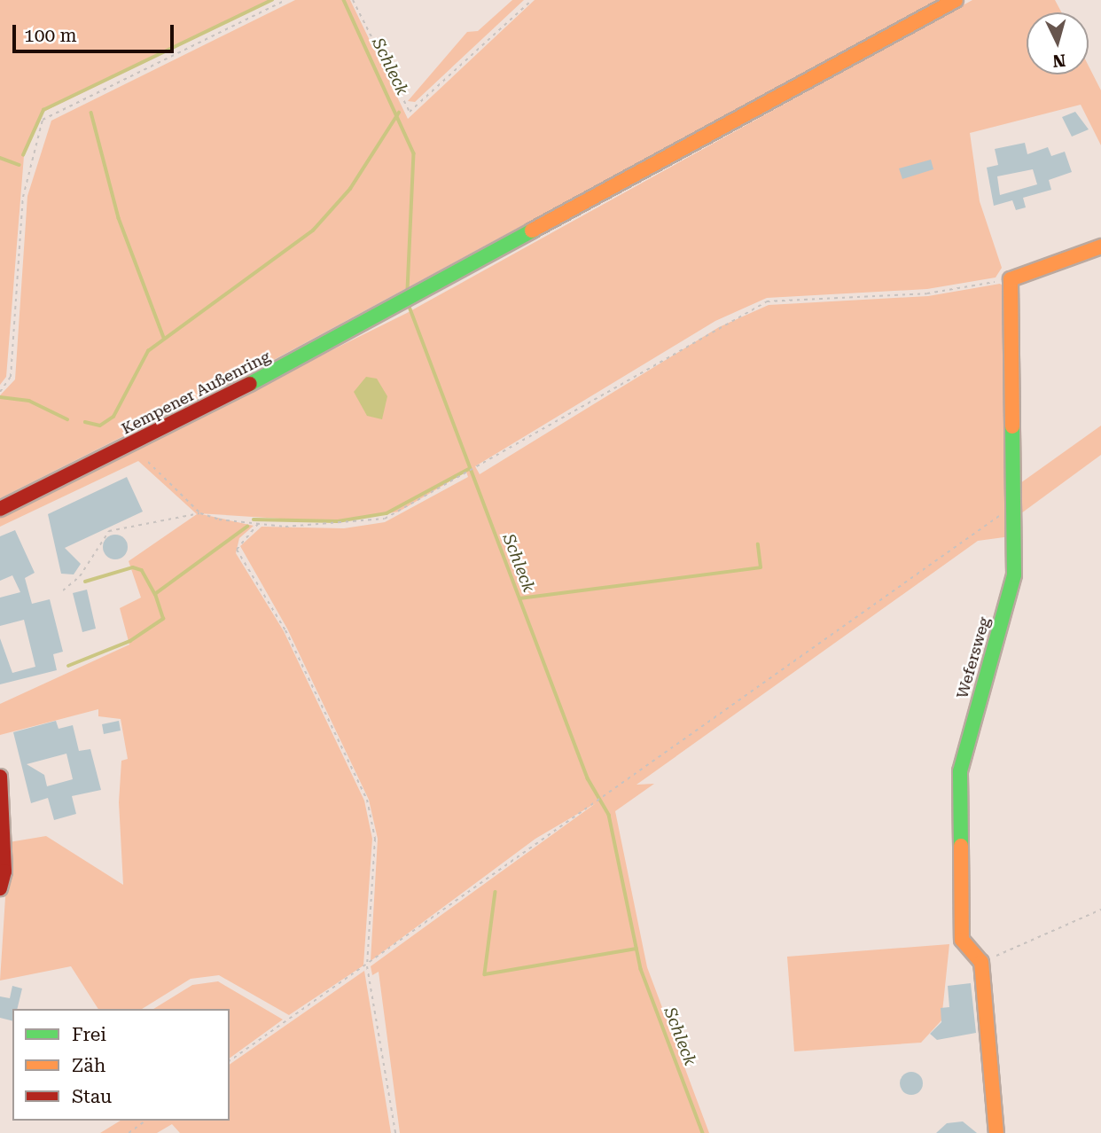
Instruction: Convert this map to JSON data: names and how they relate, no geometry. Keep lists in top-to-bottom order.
{
  "streets": {
    "street": ["Kempener Außenring", "Wefersweg"]
  },
  "water": ["Schleck"],
  "legend": ["Frei", "Zäh", "Stau"],
  "scale_bar": "100 m",
  "north": "bottom"
}
